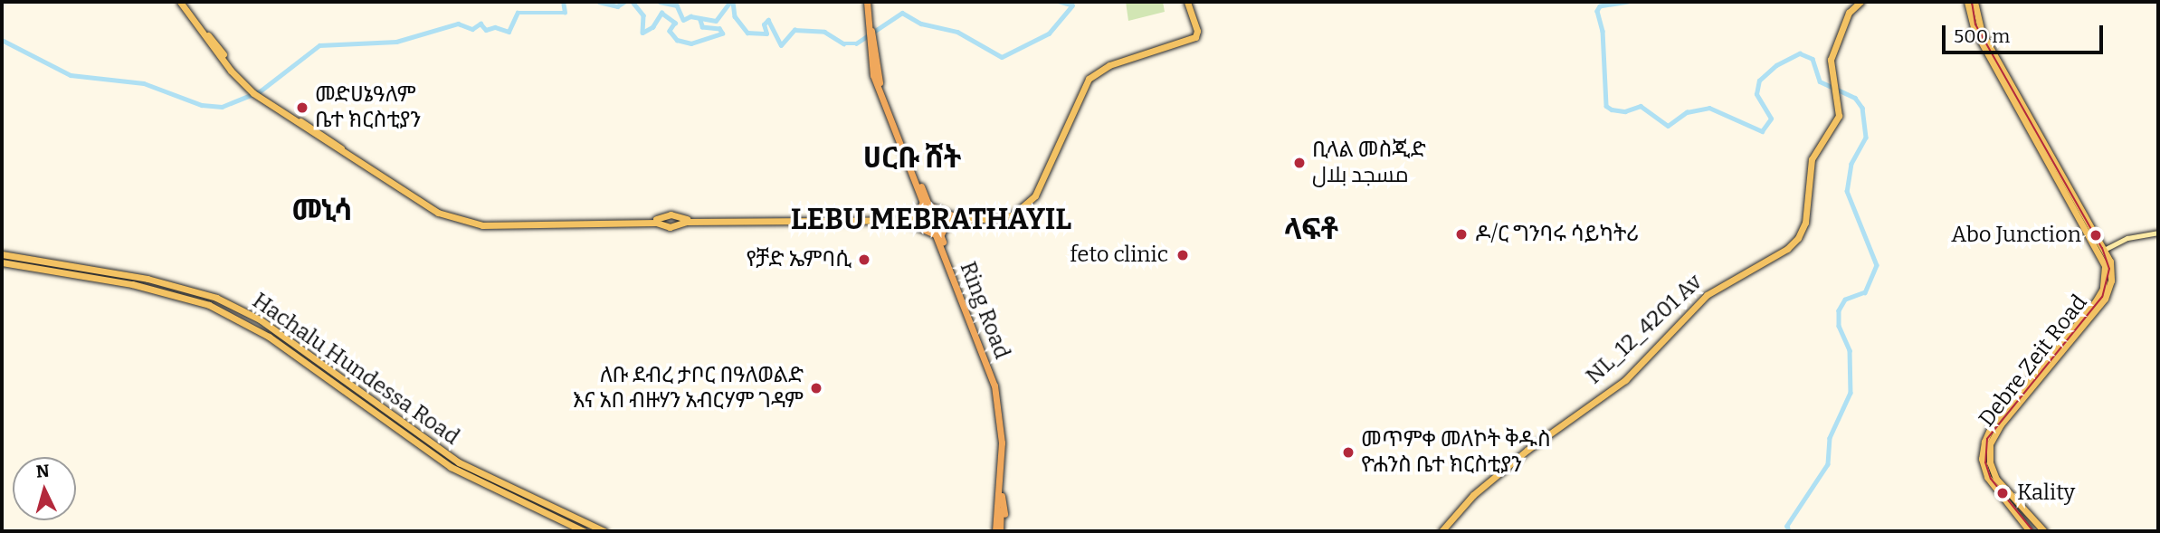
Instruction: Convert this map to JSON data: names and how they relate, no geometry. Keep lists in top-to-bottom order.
{
  "streets": {
    "highway": ["Ring Road"],
    "main road": ["NL_12_4201 Av", "Debre Zeit Road", "Hachalu Hundessa Road"]
  },
  "districts": [
    "ሀርቡ ሸት",
    "መኒሳ",
    "LEBU MEBRATHAYIL",
    "ላፍቶ"
  ],
  "places": [
    "መድሀኔዓለም ቤተ ክርስቲያን",
    "ቢላል መስጂድ مسجد بلال",
    "ዶ/ር ግንባሩ ሳይካትሪ",
    "Abo Junction",
    "feto clinic",
    "የቻድ ኤምባሲ",
    "ለቡ ደብረ ታቦር በዓለወልድ እና አበ ብዙሃን አብርሃም ገዳም",
    "መጥምቀ መለኮት ቅዱስ ዮሐንስ ቤተ ክርስቲያን",
    "Kality"
  ],
  "scale_bar": "500 m",
  "north": "top"
}
